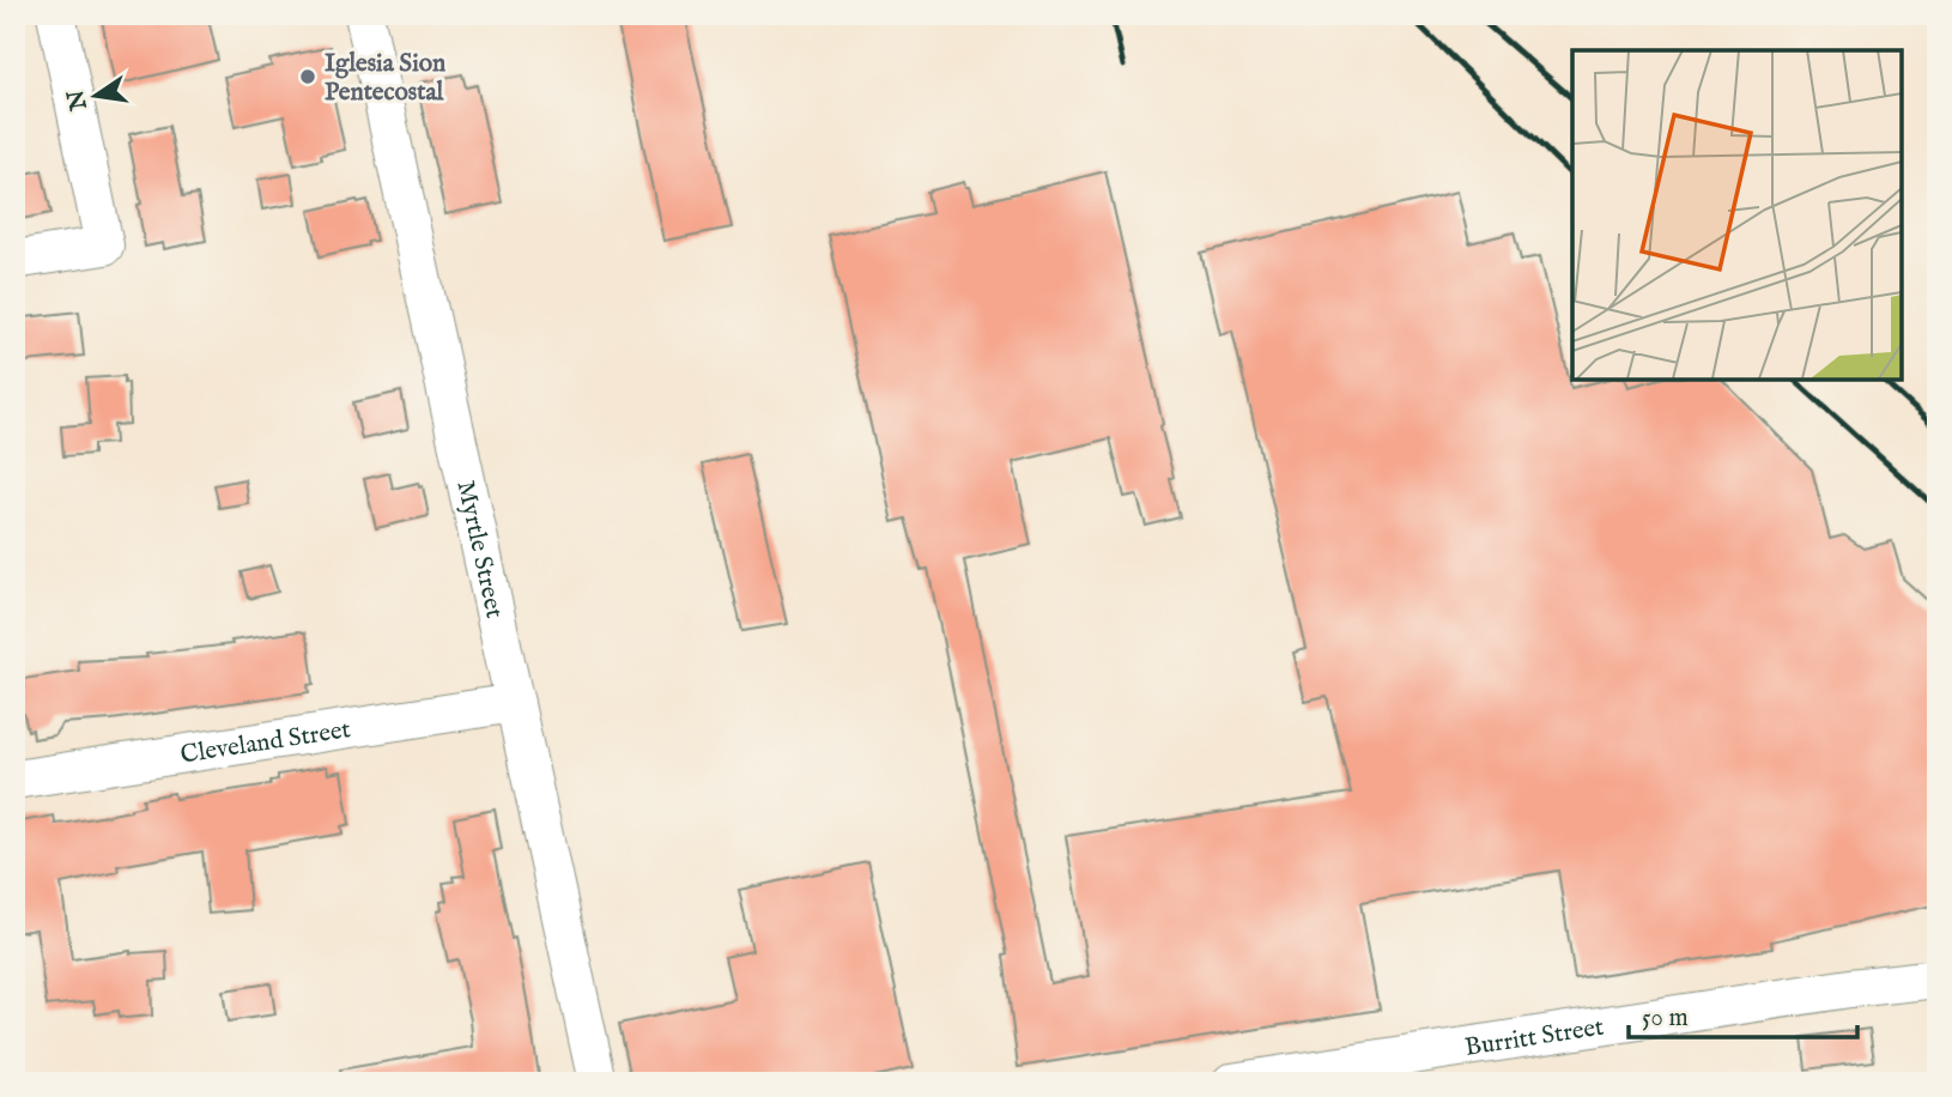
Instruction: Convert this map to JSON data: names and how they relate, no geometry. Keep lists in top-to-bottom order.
{
  "streets": {
    "street": ["Myrtle Street", "Cleveland Street", "Burritt Street"]
  },
  "crossings": [
    ["Myrtle Street", "Cleveland Street"]
  ],
  "places": ["Iglesia Sion Pentecostal"],
  "scale_bar": "50 m",
  "north": "left"
}
